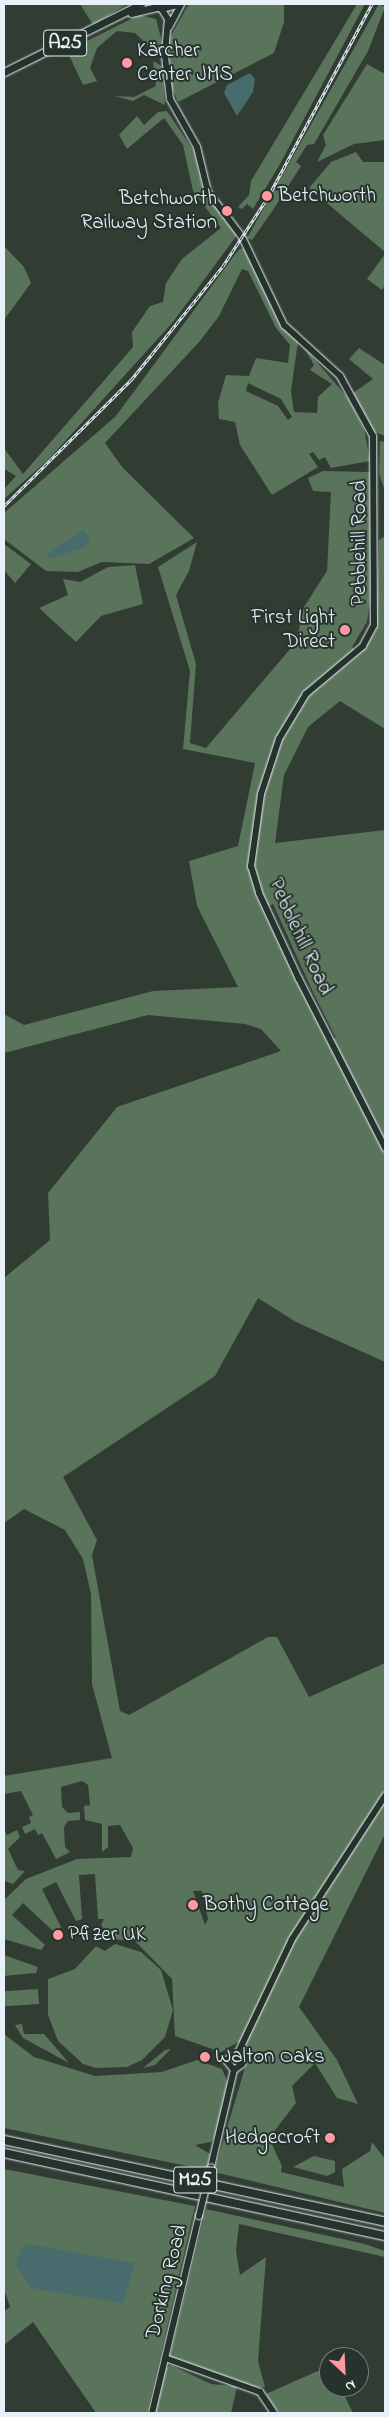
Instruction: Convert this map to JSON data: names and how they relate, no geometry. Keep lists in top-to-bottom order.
{
  "streets": {
    "highway": ["M25"],
    "main road": ["A25", "Pebblehill Road", "Dorking Road"]
  },
  "places": [
    "Kärcher Center JMS",
    "Betchworth",
    "Betchworth Railway Station",
    "First Light Direct",
    "Bothy Cottage",
    "Pfizer UK",
    "Walton Oaks",
    "Hedgecroft"
  ],
  "north": "bottom right"
}
